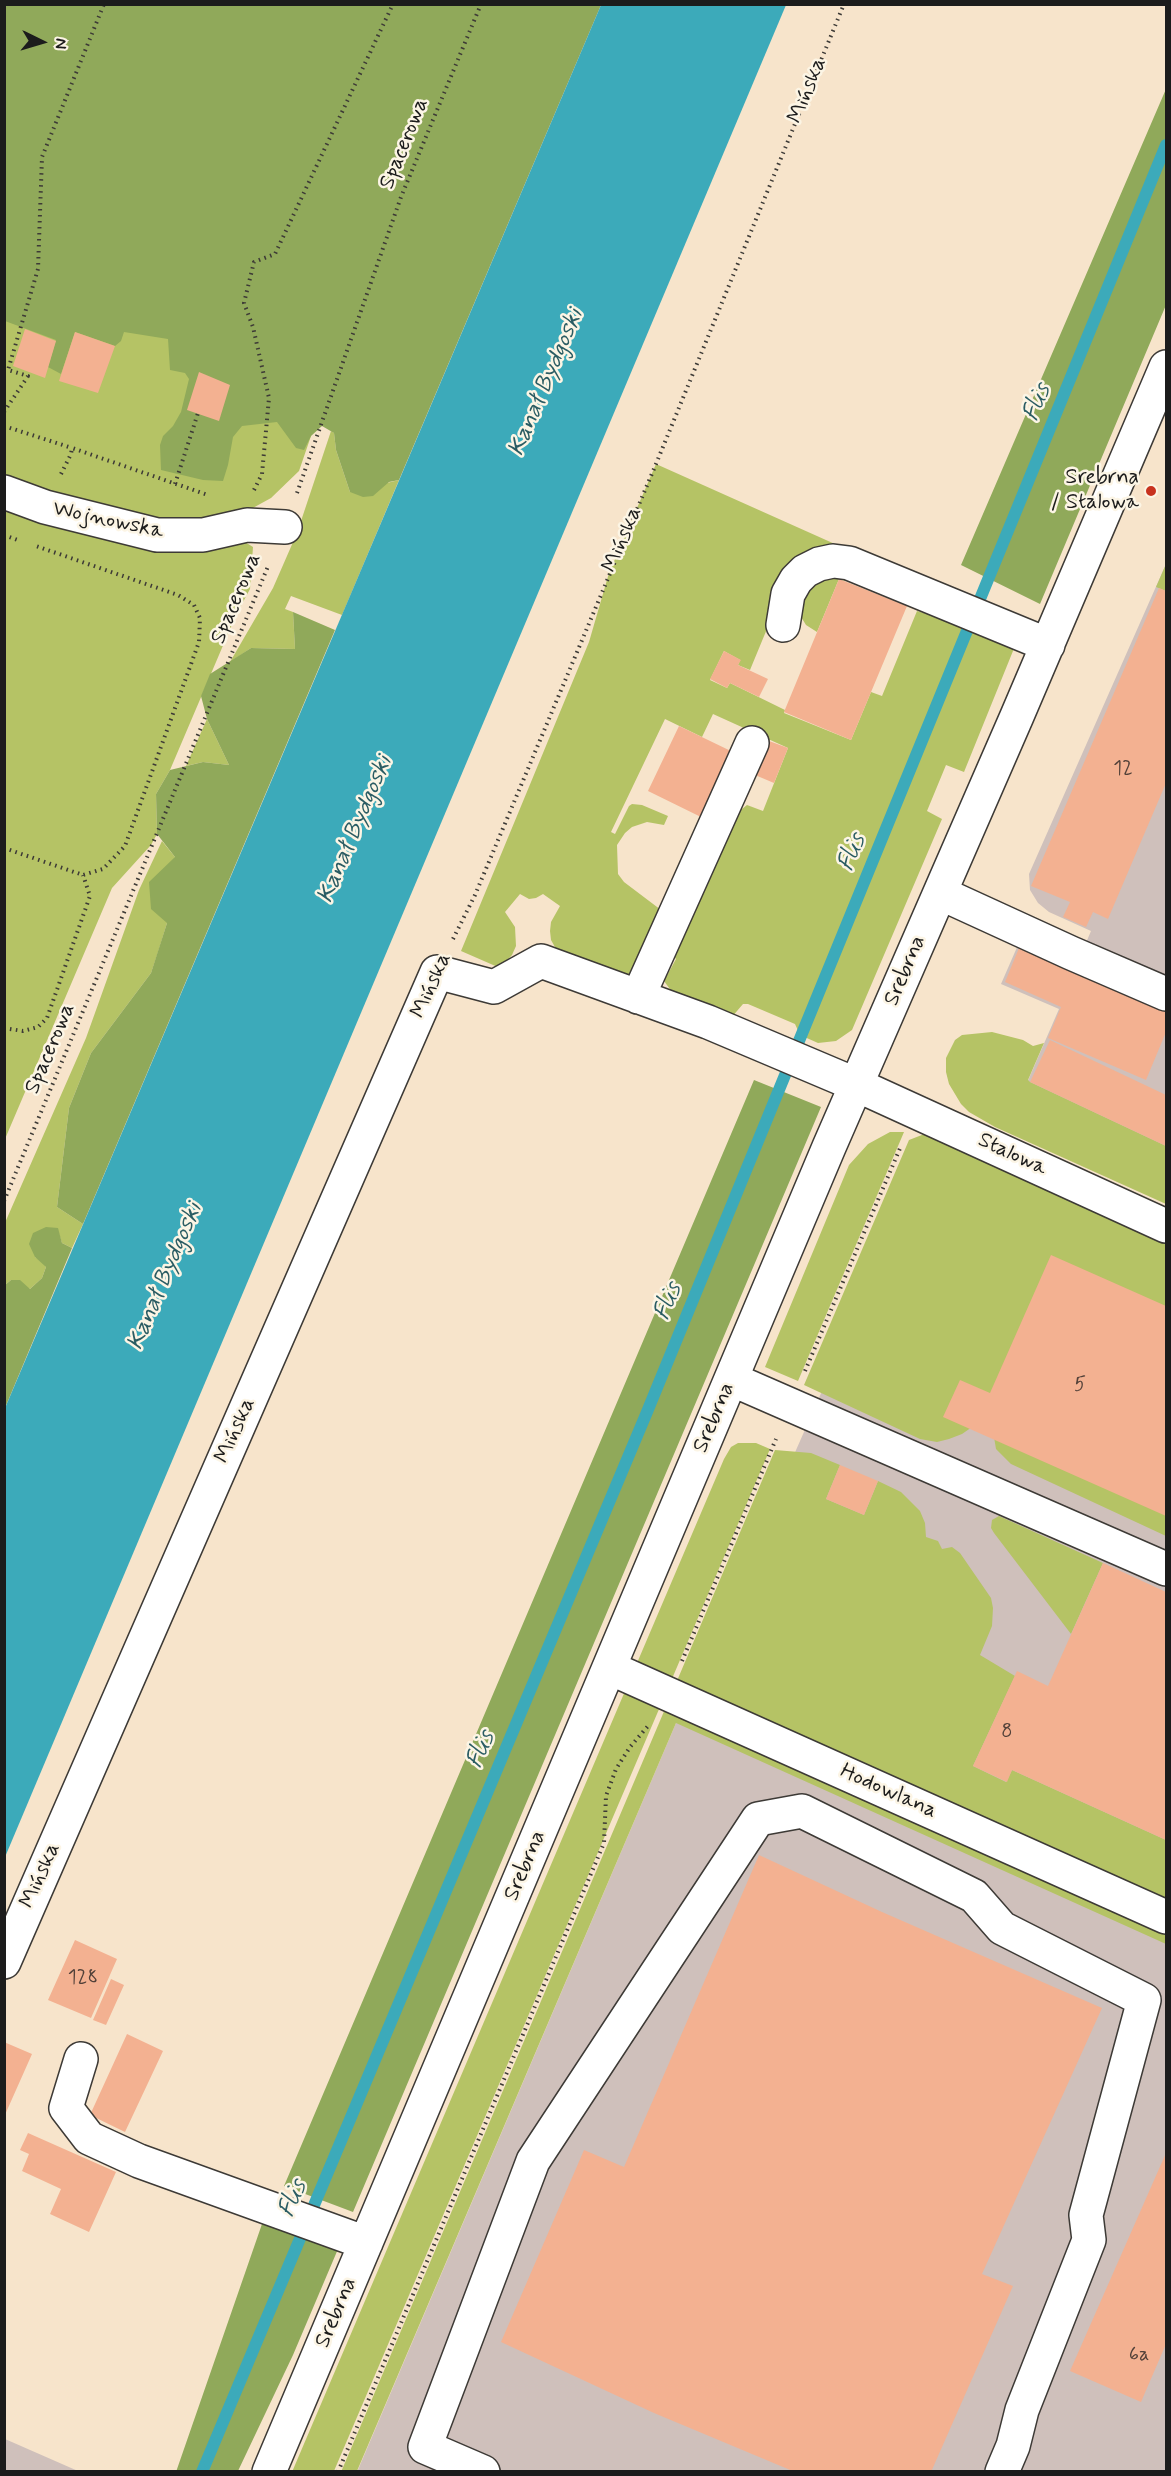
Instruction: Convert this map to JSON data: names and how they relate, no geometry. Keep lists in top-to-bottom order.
{
  "streets": {
    "street": [
      "Mińska",
      "Wojnowska",
      "Srebrna",
      "Stalowa",
      "Hodowlana"
    ],
    "path": ["Spacerowa"]
  },
  "crossings": [
    ["Mińska", "Stalowa"],
    ["Spacerowa", "Wojnowska"],
    ["Srebrna", "Stalowa"],
    ["Srebrna", "Hodowlana"]
  ],
  "water": ["Kanał Bydgoski", "Flis"],
  "places": ["Srebrna / Stalowa"],
  "house_numbers": [
    "12",
    "5",
    "8",
    "128",
    "6a"
  ],
  "north": "right"
}
